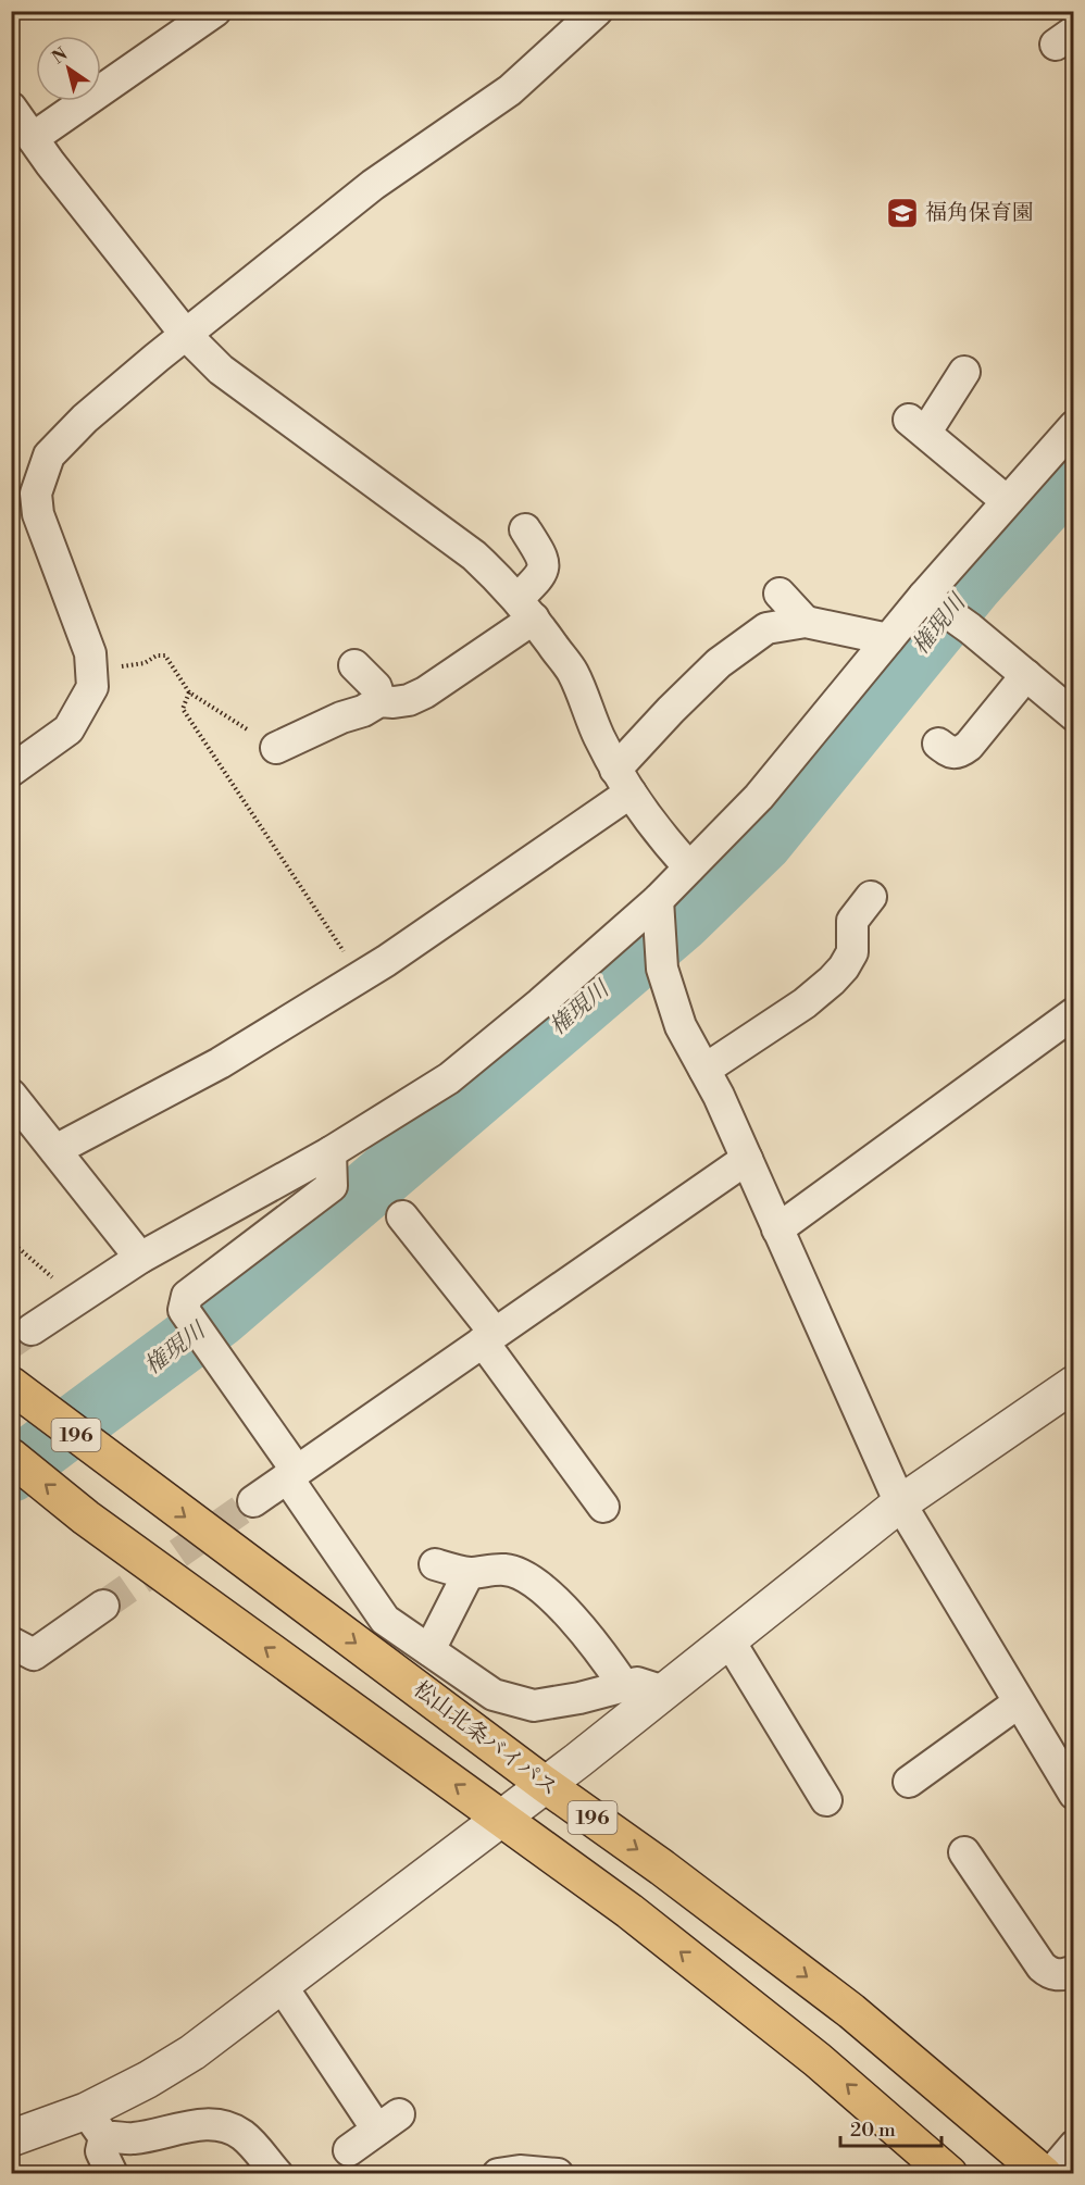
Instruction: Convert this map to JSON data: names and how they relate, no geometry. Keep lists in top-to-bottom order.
{
  "streets": {
    "highway": ["196", "松山北条バイパス"]
  },
  "water": ["権現川"],
  "places": {
    "school or university": ["福角保育園"]
  },
  "scale_bar": "20 m",
  "north": "top left"
}
